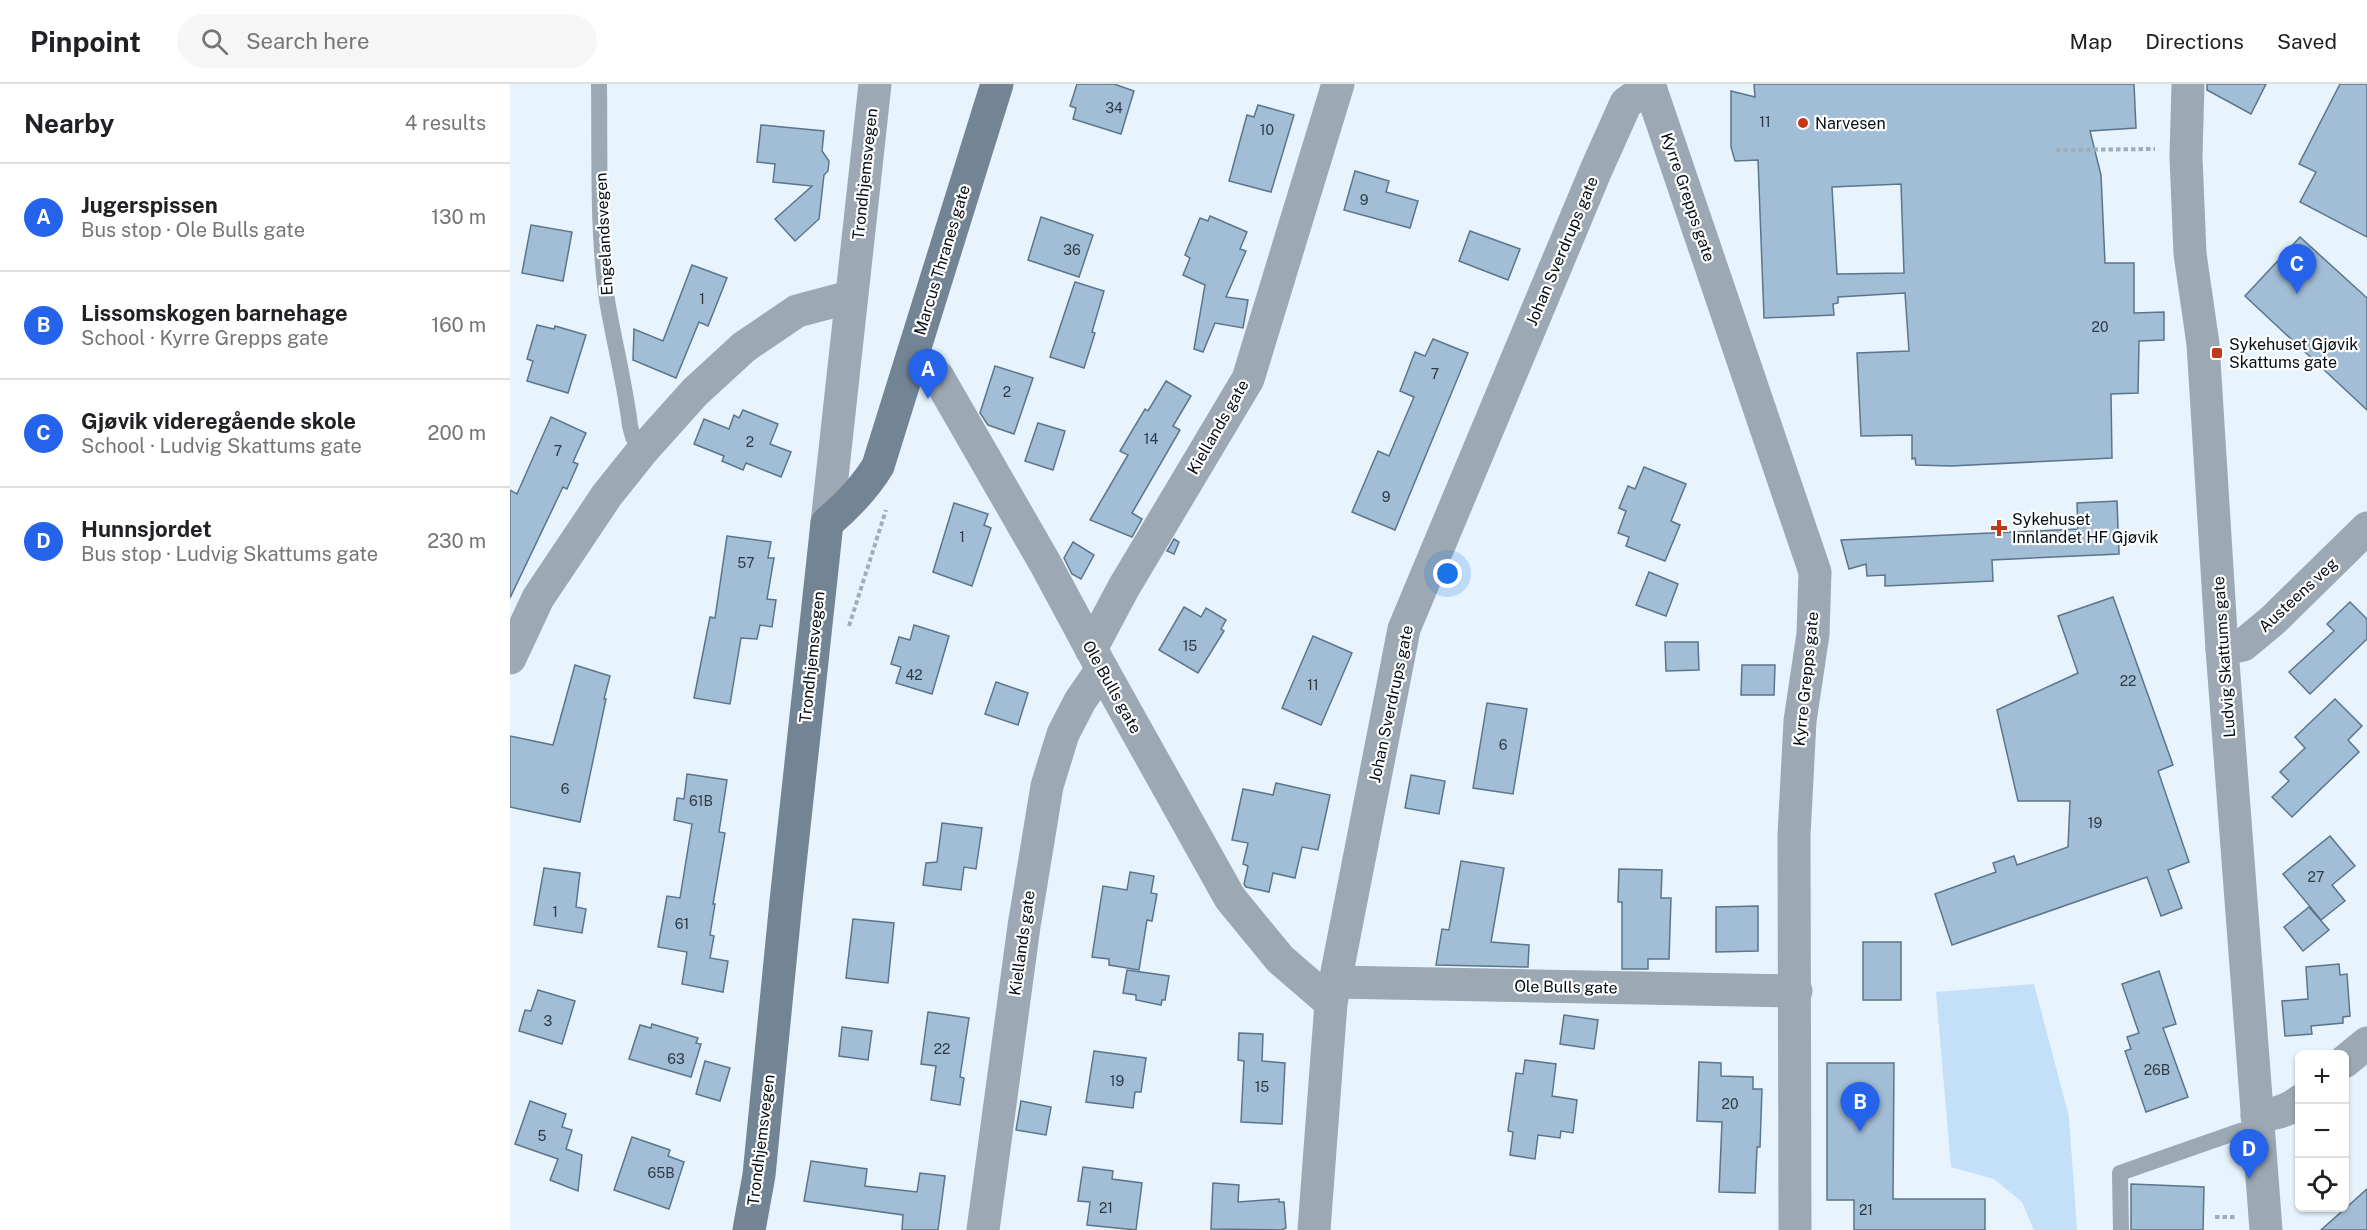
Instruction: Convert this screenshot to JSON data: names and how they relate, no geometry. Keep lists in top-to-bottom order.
{
  "streets": {
    "main road": ["Trondhjemsvegen", "Marcus Thranes gate"],
    "street": [
      "Kyrre Grepps gate",
      "Johan Sverdrups gate",
      "Kiellands gate",
      "Austeens veg",
      "Ludvig Skattums gate",
      "Ole Bulls gate"
    ],
    "lane": ["Engelandsvegen"]
  },
  "crossings": [
    ["Trondhjemsvegen", "Marcus Thranes gate"],
    ["Kyrre Grepps gate", "Johan Sverdrups gate"],
    ["Kyrre Grepps gate", "Ole Bulls gate"],
    ["Johan Sverdrups gate", "Ole Bulls gate"],
    ["Marcus Thranes gate", "Ole Bulls gate"],
    ["Kiellands gate", "Ole Bulls gate"],
    ["Austeens veg", "Ludvig Skattums gate"]
  ],
  "places": {
    "other": ["Narvesen"],
    "transit": ["Sykehuset Gjøvik Skattums gate"],
    "health": ["Sykehuset Innlandet HF Gjøvik"]
  },
  "house_numbers": [
    "34",
    "11",
    "10",
    "9",
    "36",
    "1",
    "20",
    "7",
    "2",
    "14",
    "2",
    "7",
    "9",
    "1",
    "57",
    "15",
    "42",
    "22",
    "11",
    "6",
    "6",
    "61B",
    "19",
    "27",
    "1",
    "61",
    "3",
    "22",
    "63",
    "26B",
    "19",
    "15",
    "20",
    "5",
    "65B",
    "21",
    "21"
  ],
  "page": {
    "header": "Pinpoint",
    "search": "Search here",
    "nav": ["Map", "Directions", "Saved"],
    "heading": ["Nearby", "4 results"],
    "list": [
      {
        "mark": "A",
        "name": "Jugerspissen",
        "note": "Bus stop · Ole Bulls gate",
        "value": "130 m"
      },
      {
        "mark": "B",
        "name": "Lissomskogen barnehage",
        "note": "School · Kyrre Grepps gate",
        "value": "160 m"
      },
      {
        "mark": "C",
        "name": "Gjøvik videregående skole",
        "note": "School · Ludvig Skattums gate",
        "value": "200 m"
      },
      {
        "mark": "D",
        "name": "Hunnsjordet",
        "note": "Bus stop · Ludvig Skattums gate",
        "value": "230 m"
      }
    ],
    "pins": [
      "C",
      "A",
      "B",
      "D"
    ],
    "map_buttons": ["+", "−"]
  }
}
